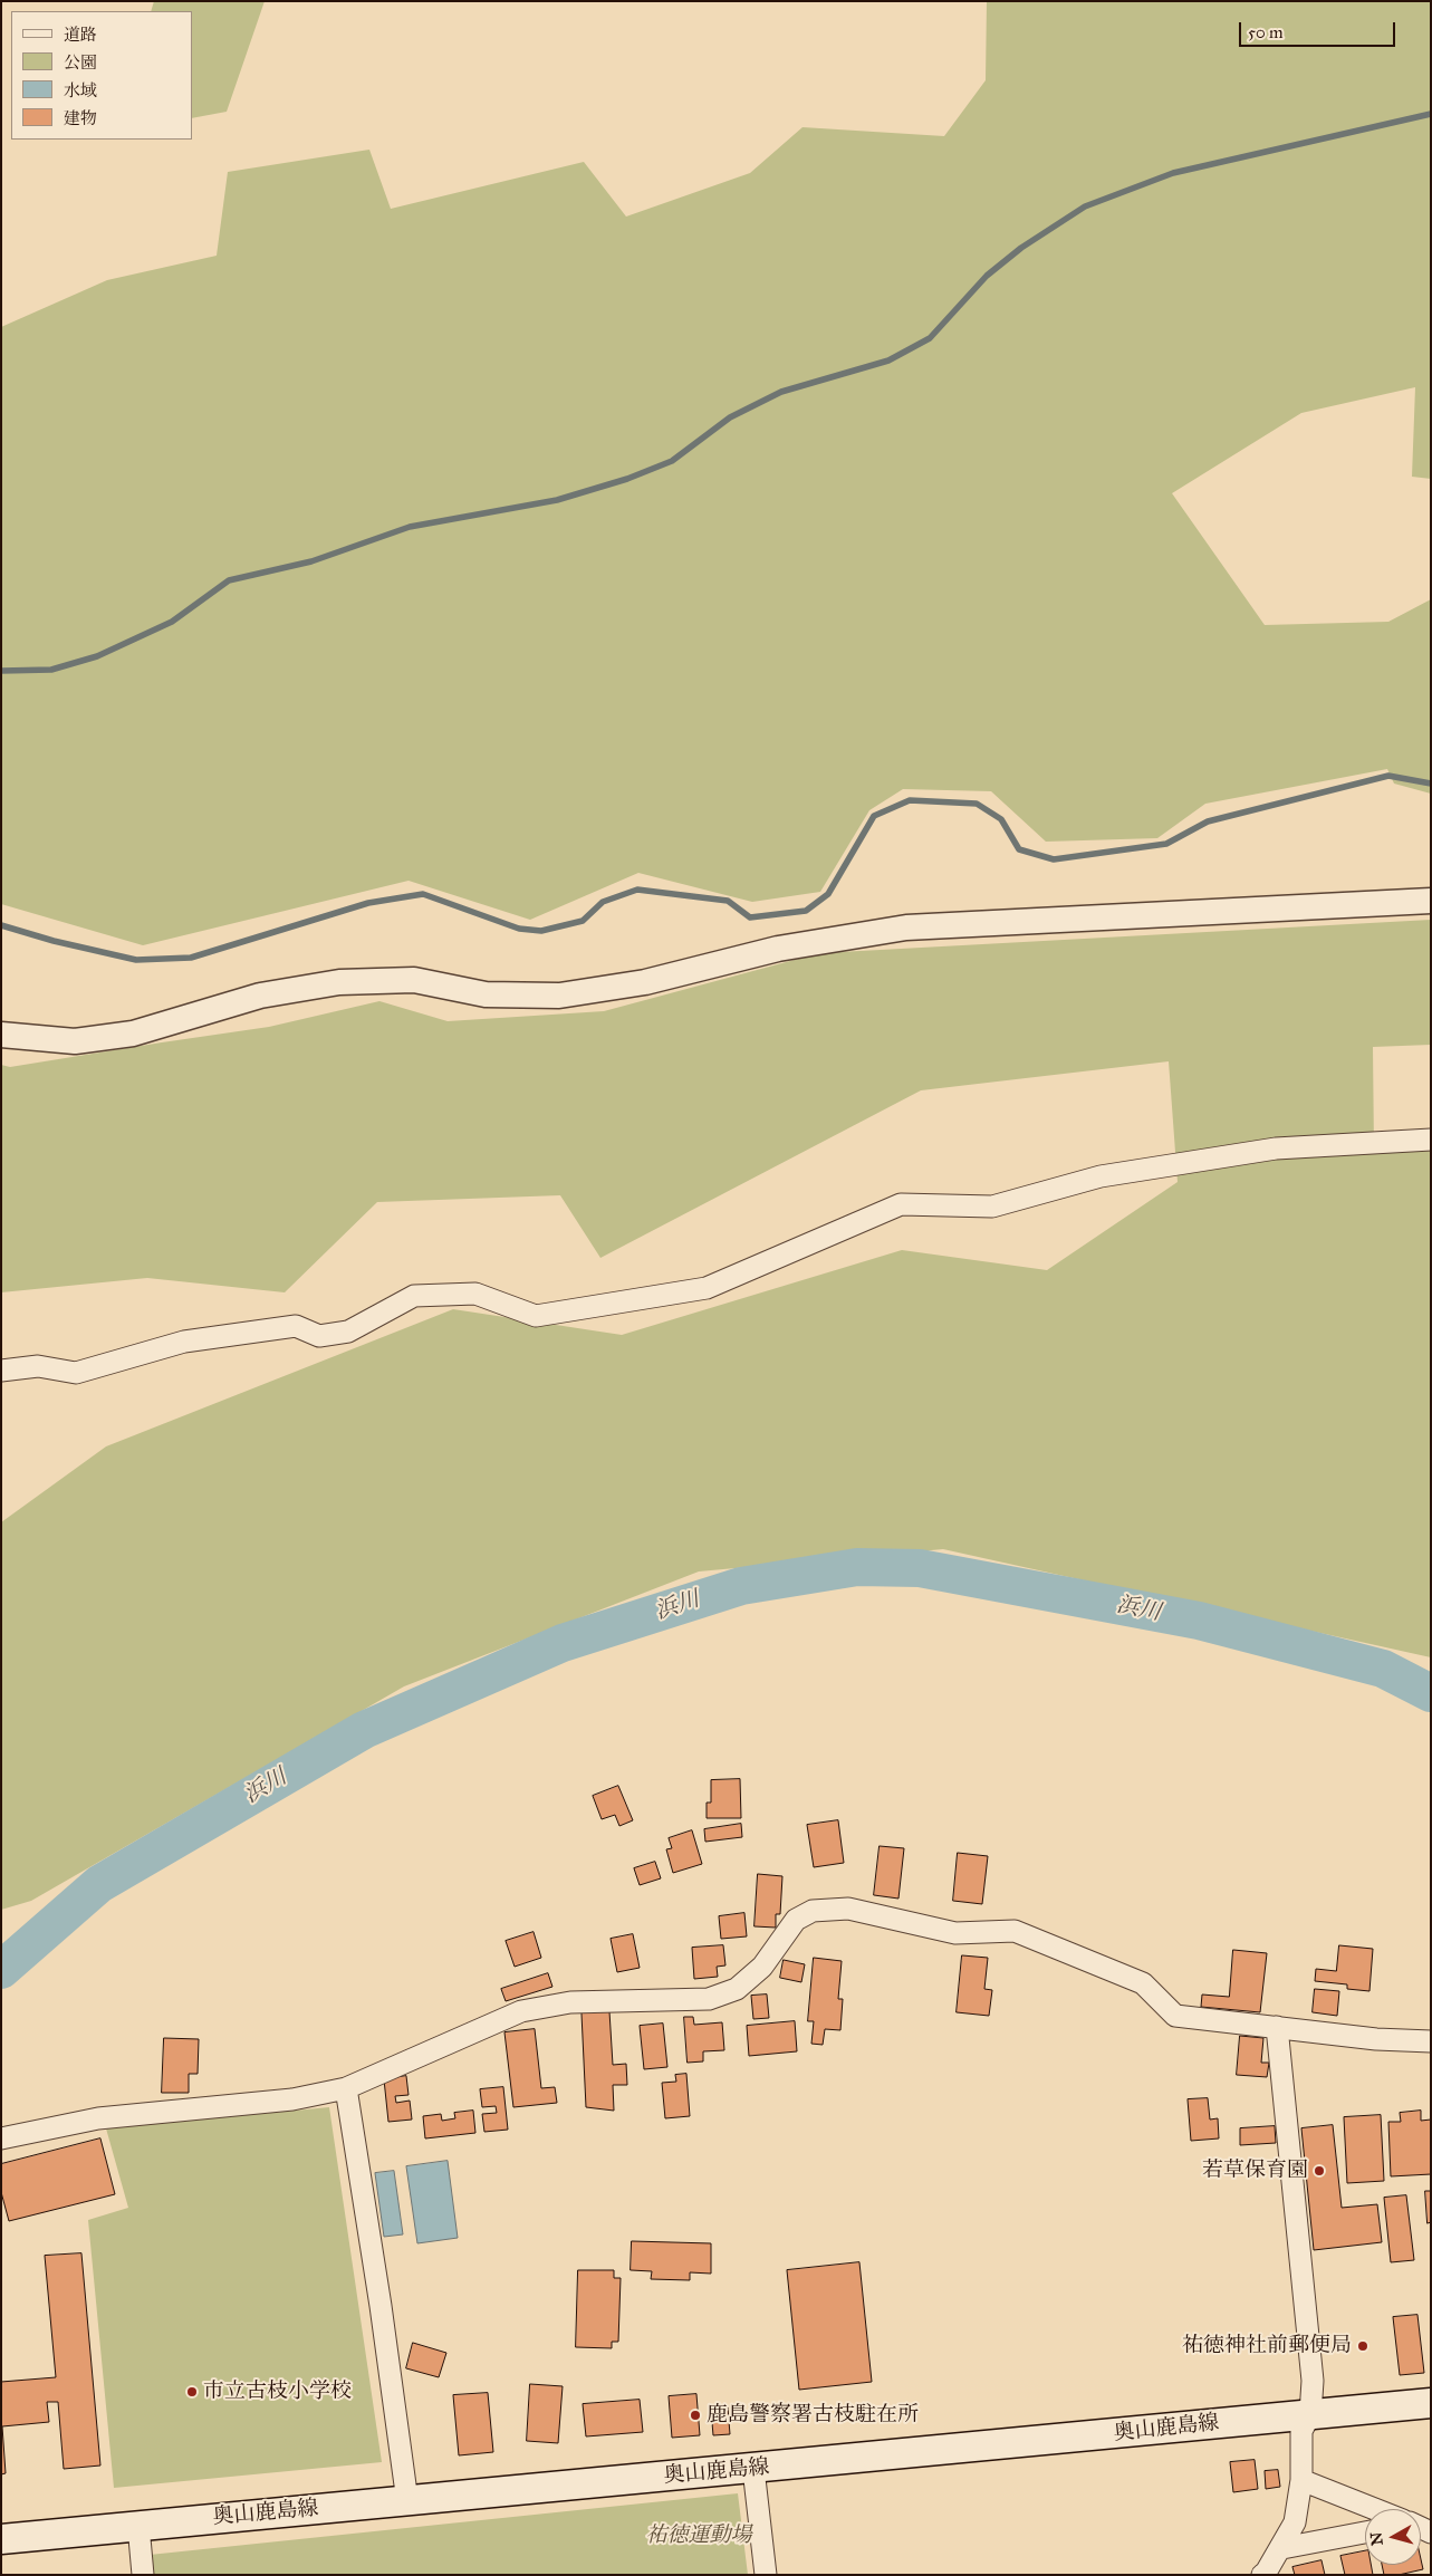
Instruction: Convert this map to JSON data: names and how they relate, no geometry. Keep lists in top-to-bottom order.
{
  "streets": {
    "main road": ["奥山鹿島線"]
  },
  "water": ["浜川"],
  "parks": ["祐徳運動場"],
  "places": [
    "若草保育園",
    "祐徳神社前郵便局",
    "市立古枝小学校",
    "鹿島警察署古枝駐在所"
  ],
  "legend": [
    "道路",
    "公園",
    "水域",
    "建物"
  ],
  "scale_bar": "50 m",
  "north": "left"
}
